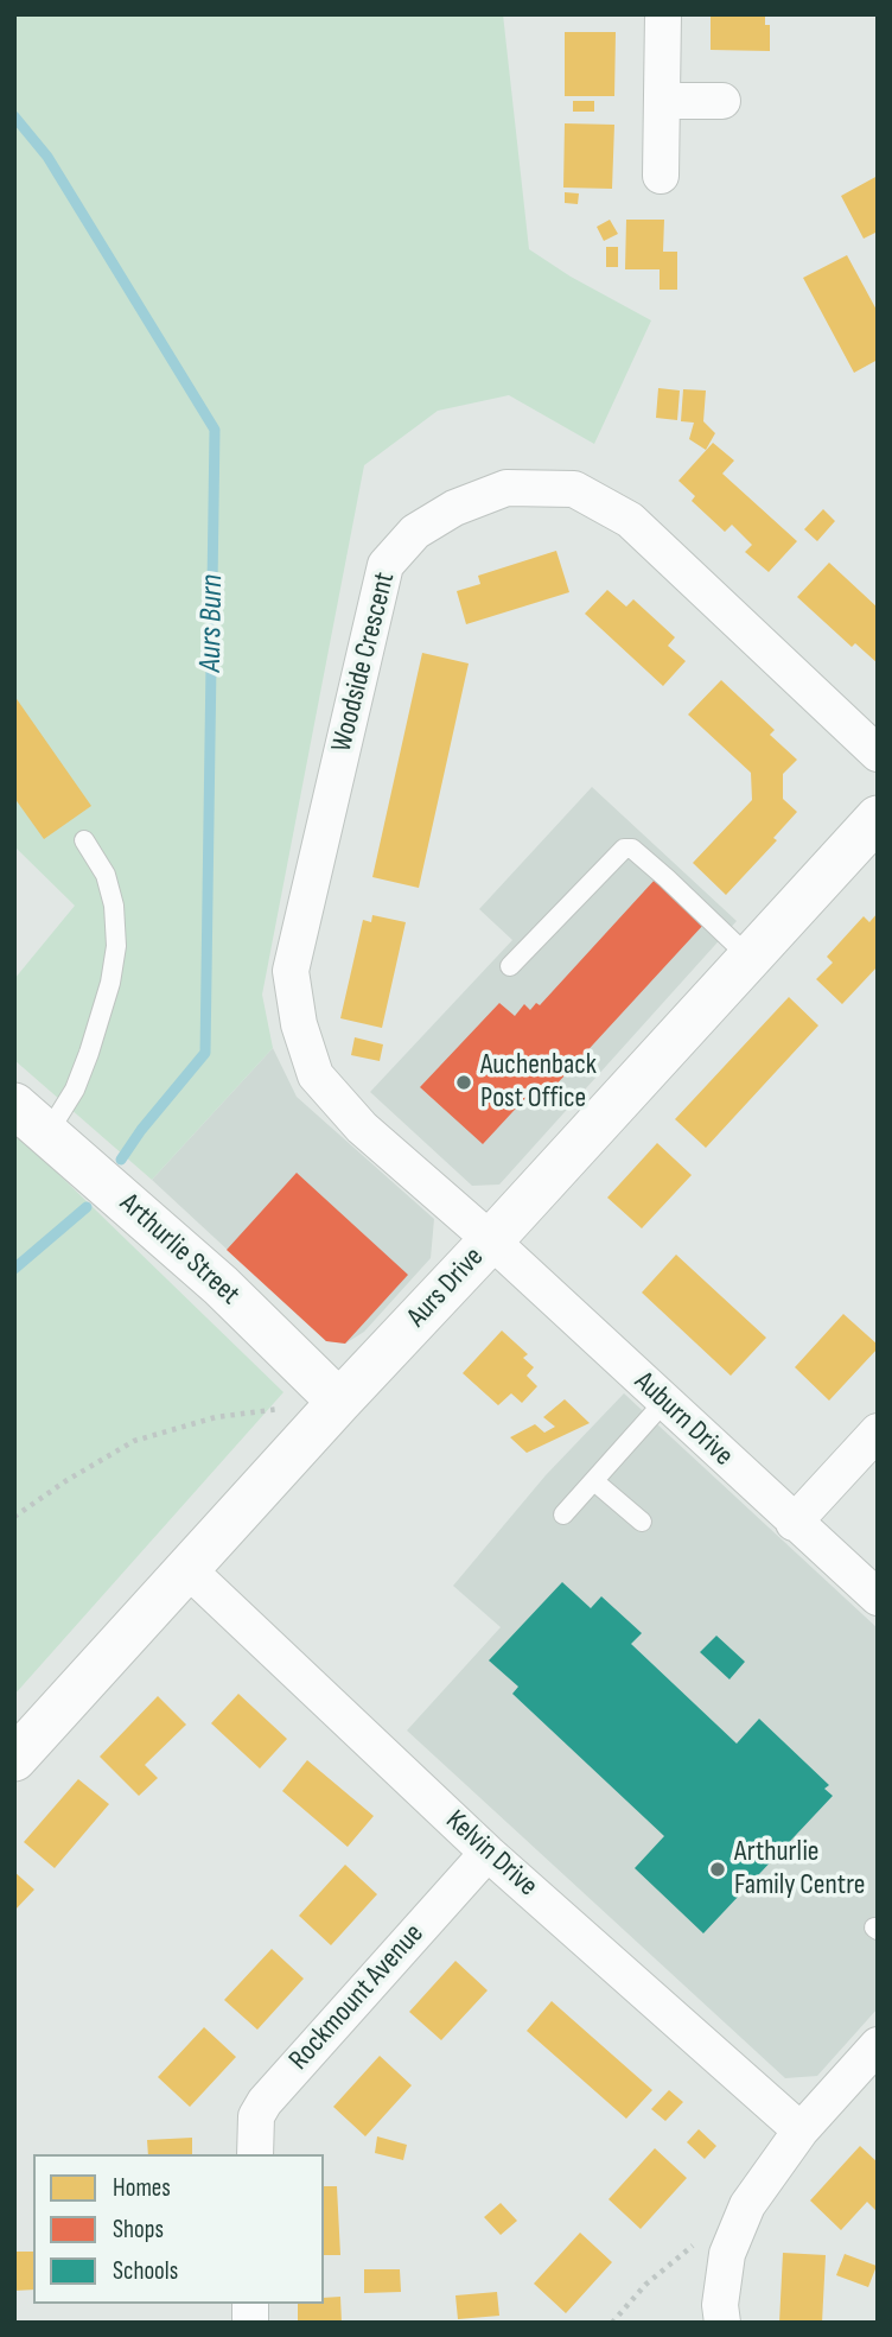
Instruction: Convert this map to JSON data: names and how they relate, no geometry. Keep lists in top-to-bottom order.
{
  "streets": {
    "street": [
      "Woodside Crescent",
      "Arthurlie Street",
      "Aurs Drive",
      "Auburn Drive",
      "Kelvin Drive",
      "Rockmount Avenue"
    ]
  },
  "crossings": [
    ["Woodside Crescent", "Aurs Drive"],
    ["Woodside Crescent", "Auburn Drive"],
    ["Arthurlie Street", "Aurs Drive"],
    ["Aurs Drive", "Auburn Drive"],
    ["Aurs Drive", "Kelvin Drive"],
    ["Kelvin Drive", "Rockmount Avenue"]
  ],
  "water": ["Aurs Burn"],
  "places": ["Auchenback Post Office", "Arthurlie Family Centre"],
  "legend": ["Homes", "Shops", "Schools"]
}
